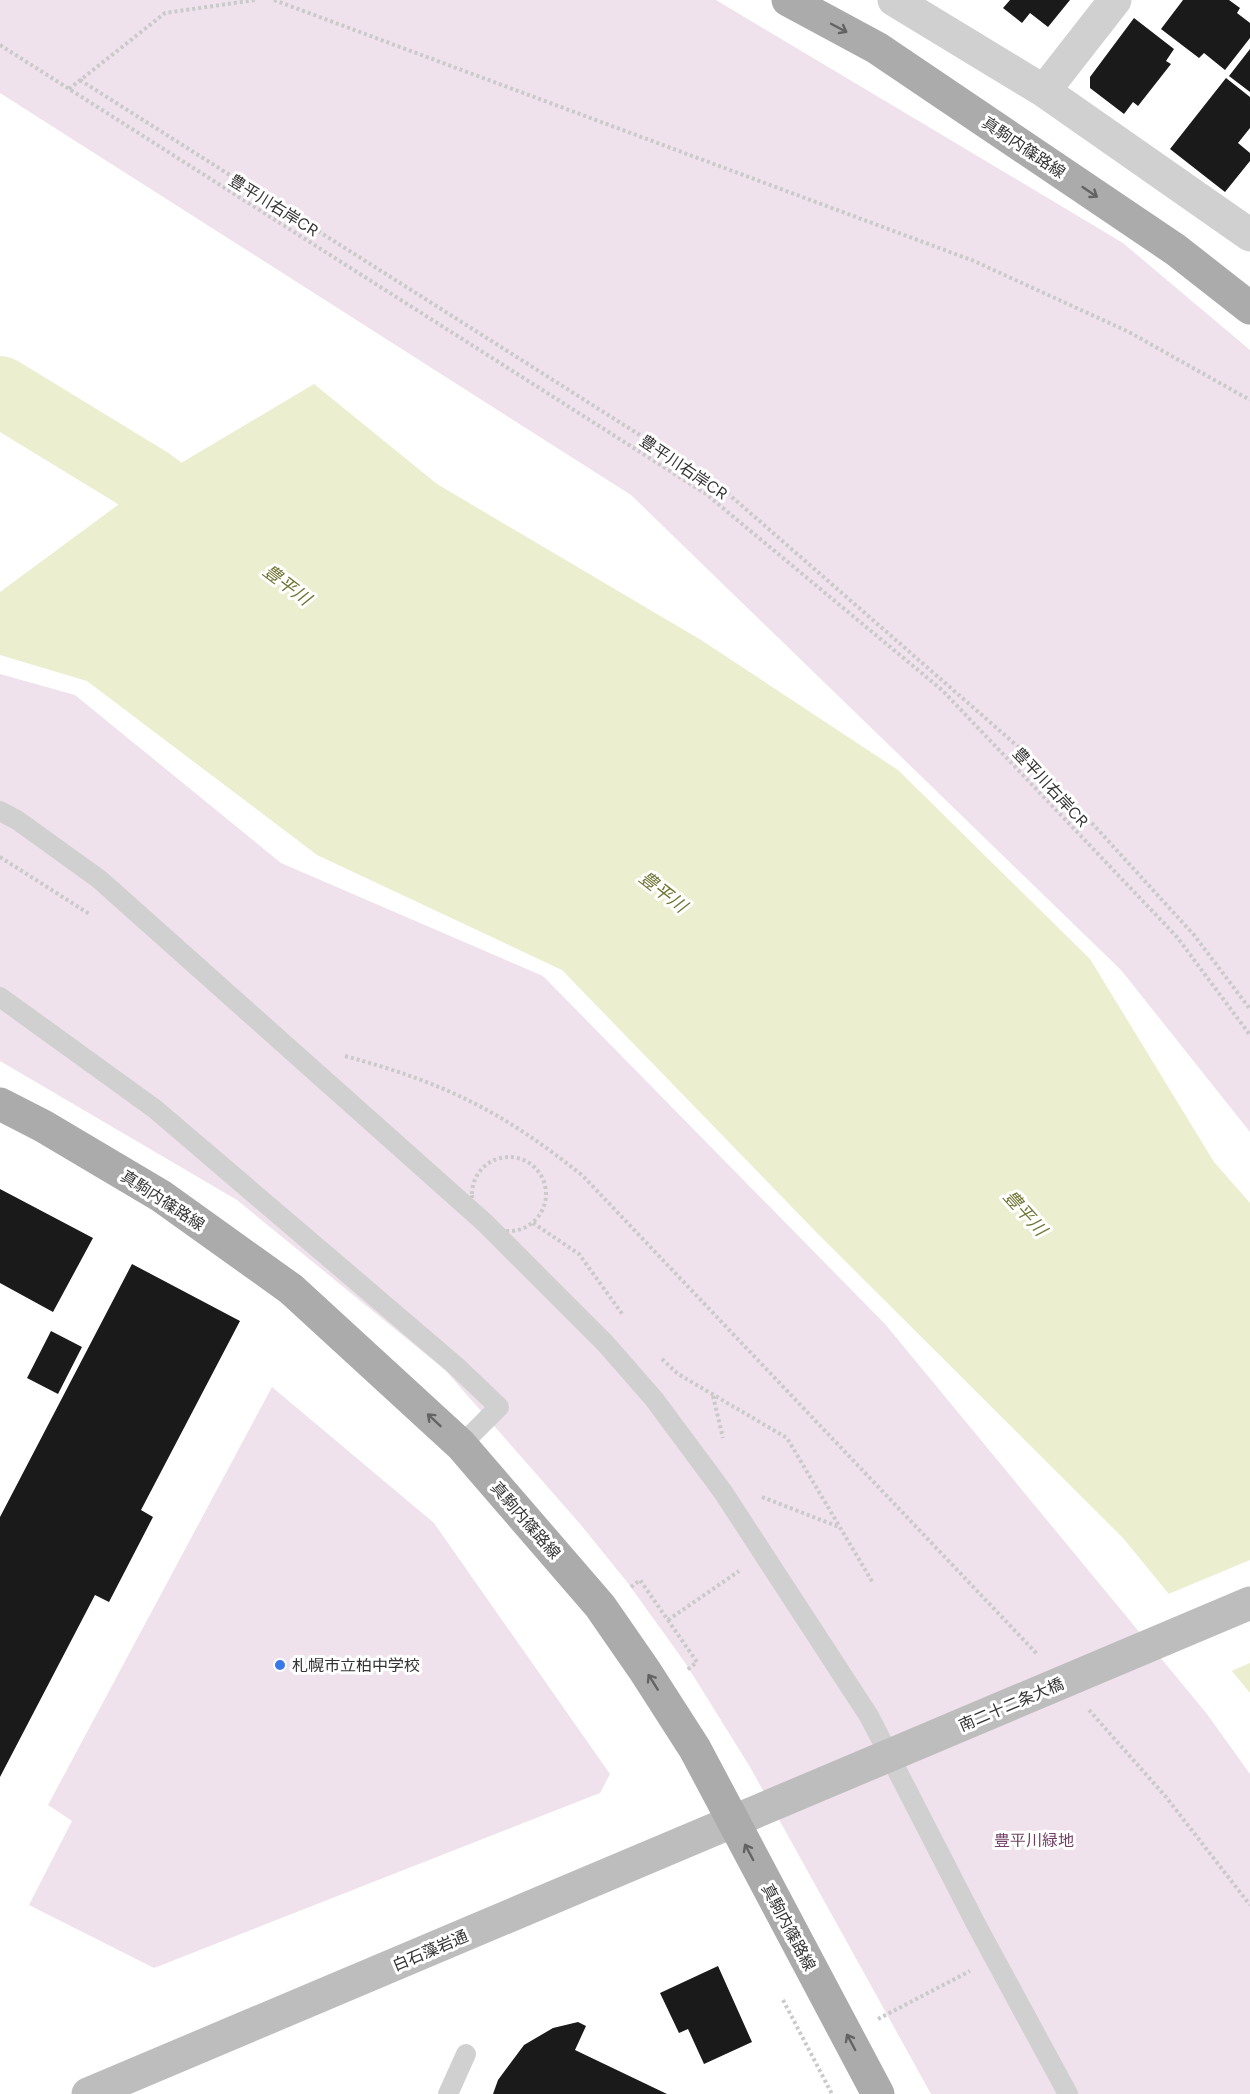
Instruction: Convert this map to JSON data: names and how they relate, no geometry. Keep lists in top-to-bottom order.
{
  "streets": {
    "main road": ["真駒内篠路線", "南二十二条大橋", "白石藻岩通"],
    "path": ["豊平川右岸CR"]
  },
  "crossings": [
    ["真駒内篠路線", "白石藻岩通"],
    ["南二十二条大橋", "白石藻岩通"]
  ],
  "water": ["豊平川"],
  "parks": ["豊平川緑地"],
  "places": ["札幌市立柏中学校"]
}
